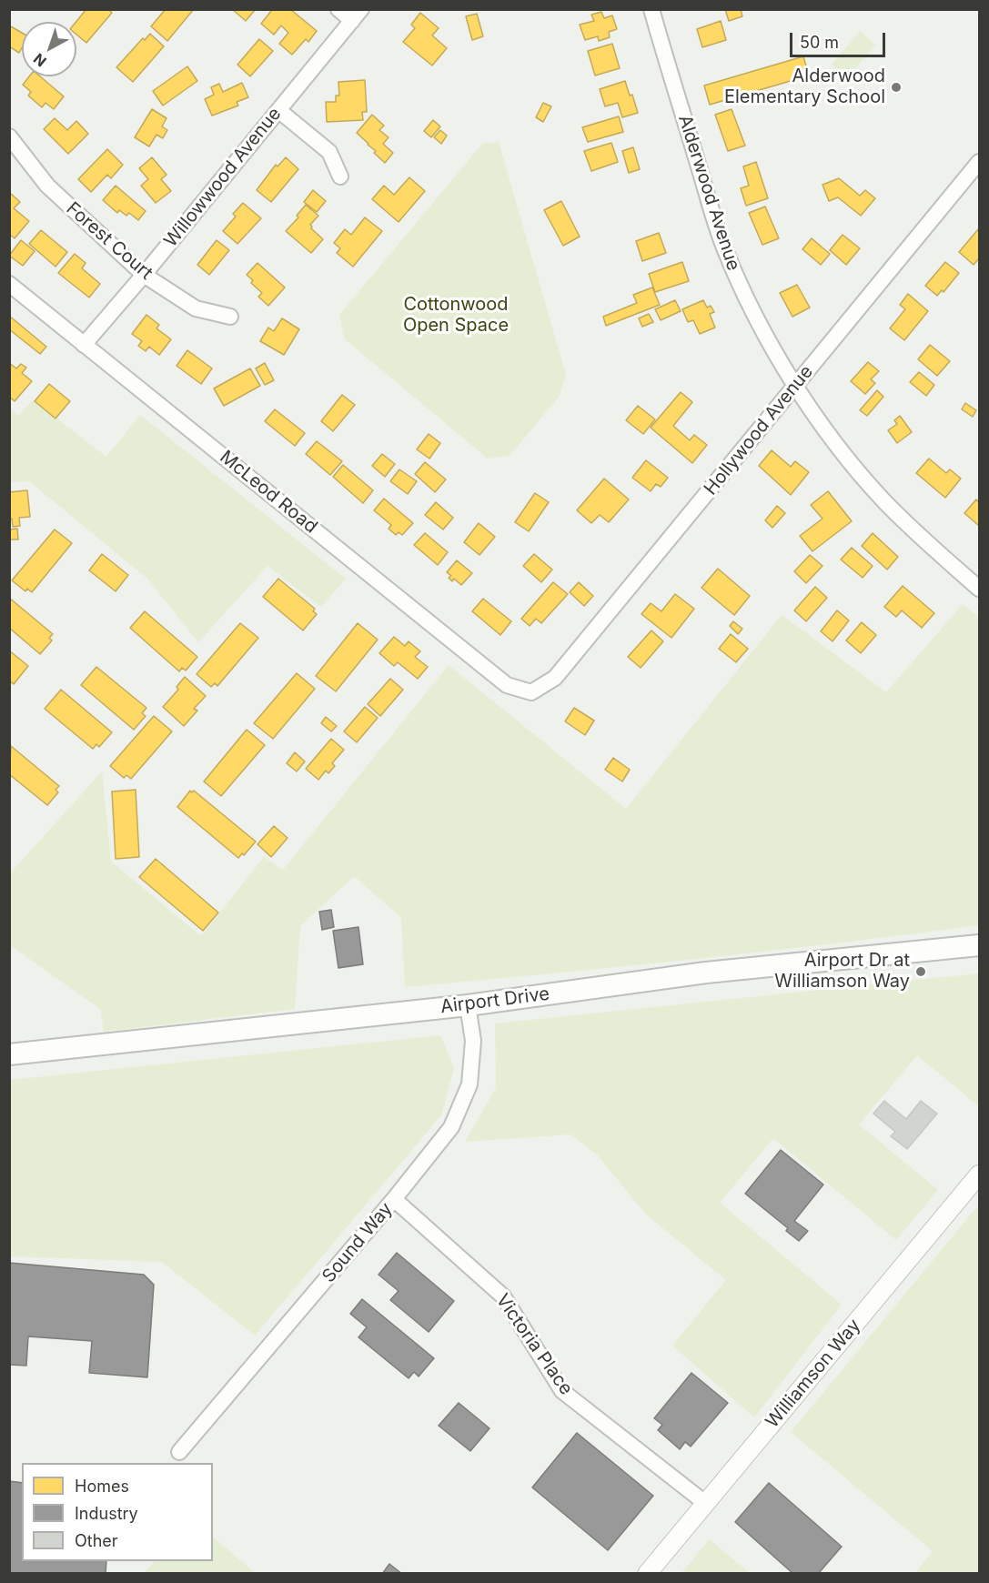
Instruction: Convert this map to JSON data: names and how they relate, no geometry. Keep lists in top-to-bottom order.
{
  "streets": {
    "main road": ["Airport Drive"],
    "street": [
      "Willowwood Avenue",
      "Alderwood Avenue",
      "Forest Court",
      "Hollywood Avenue",
      "McLeod Road",
      "Sound Way",
      "Victoria Place",
      "Williamson Way"
    ]
  },
  "crossings": [
    ["Willowwood Avenue", "Forest Court"],
    ["Willowwood Avenue", "McLeod Road"],
    ["Alderwood Avenue", "Hollywood Avenue"],
    ["Hollywood Avenue", "McLeod Road"],
    ["Airport Drive", "Sound Way"],
    ["Sound Way", "Victoria Place"],
    ["Victoria Place", "Williamson Way"]
  ],
  "parks": ["Cottonwood Open Space"],
  "places": ["Alderwood Elementary School", "Airport Dr at Williamson Way"],
  "legend": ["Homes", "Industry", "Other"],
  "scale_bar": "50 m",
  "north": "bottom left"
}
